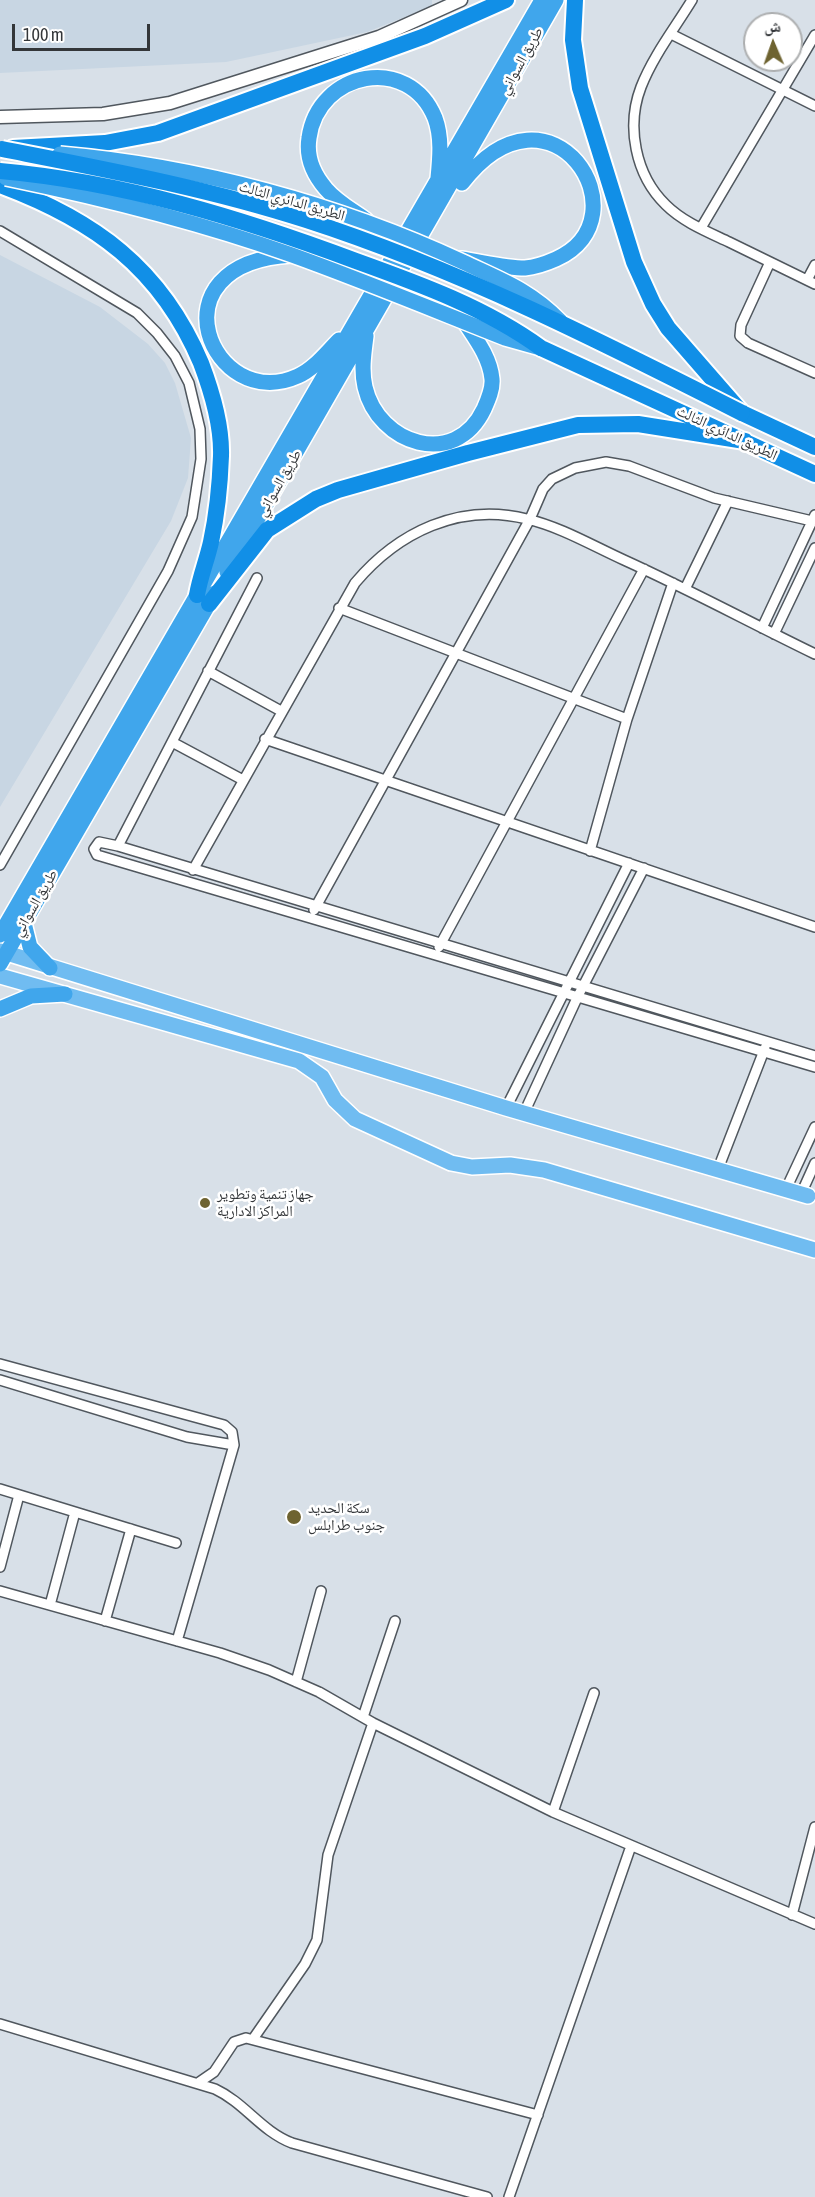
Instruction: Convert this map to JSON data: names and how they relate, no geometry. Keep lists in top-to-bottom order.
{
  "streets": {
    "highway": ["طريق السواني", "الطريق الدائري الثالث"]
  },
  "places": ["جهاز تنمية وتطوير المراكز الادارية", "سكة الحديد جنوب طرابلس"],
  "scale_bar": "100 m",
  "north": "top"
}
